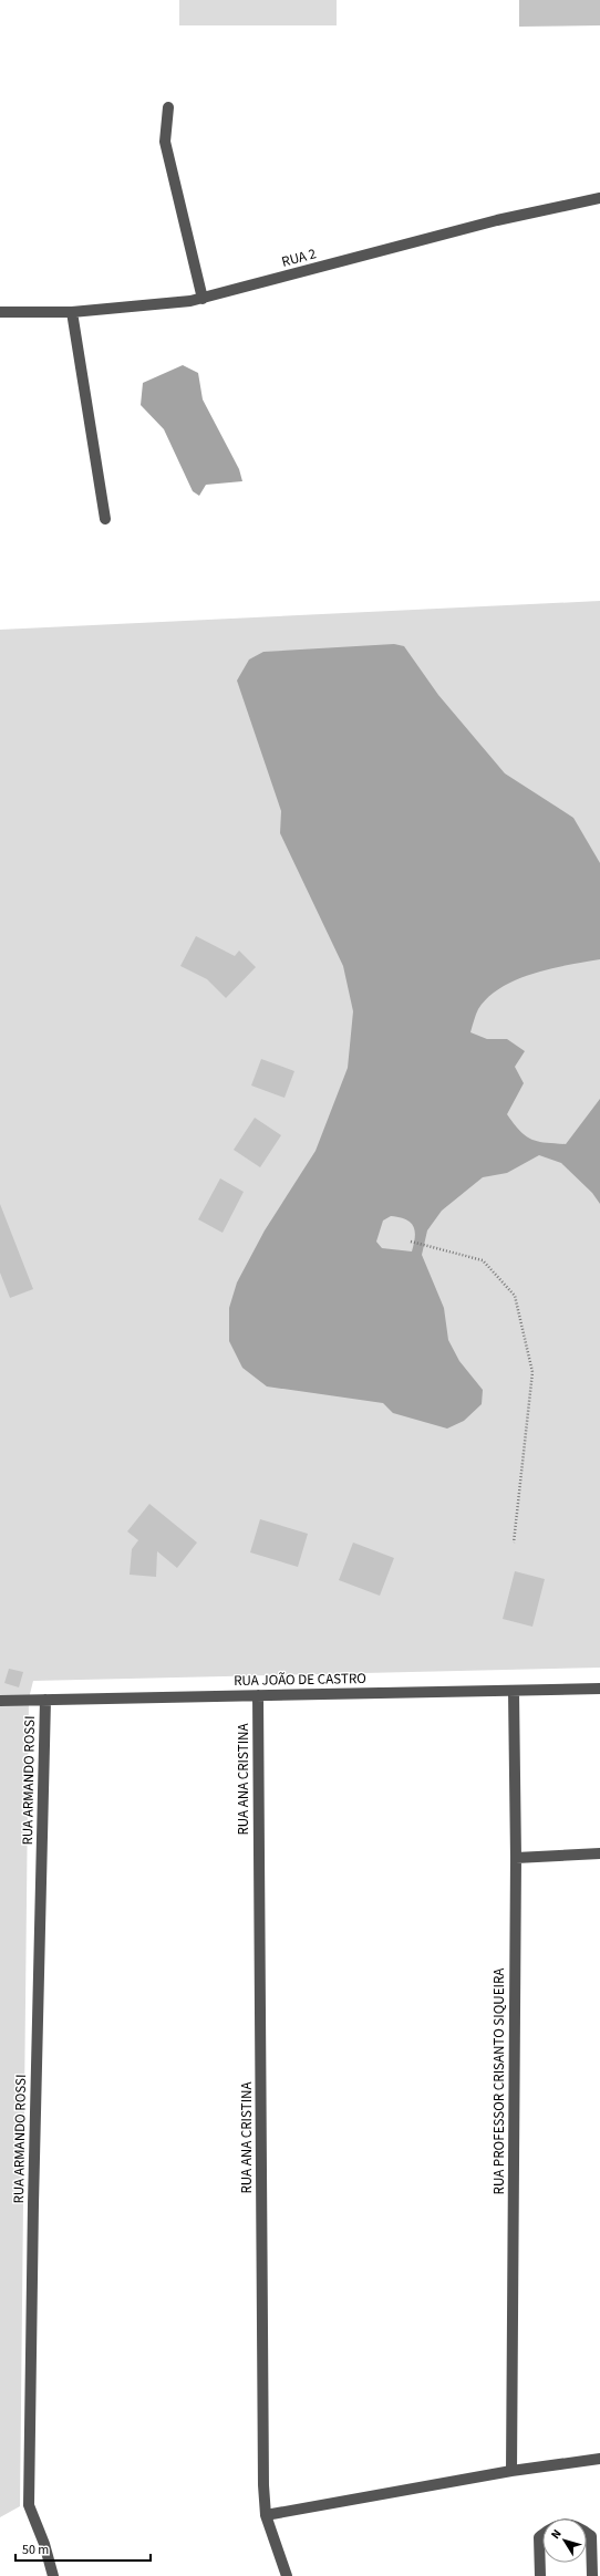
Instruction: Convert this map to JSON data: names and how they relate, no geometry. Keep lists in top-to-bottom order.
{
  "streets": {
    "street": [
      "RUA 2",
      "RUA JOÃO DE CASTRO",
      "RUA ANA CRISTINA",
      "RUA ARMANDO ROSSI",
      "RUA PROFESSOR CRISANTO SIQUEIRA"
    ]
  },
  "crossings": [
    ["RUA JOÃO DE CASTRO", "RUA ANA CRISTINA"],
    ["RUA JOÃO DE CASTRO", "RUA ARMANDO ROSSI"],
    ["RUA JOÃO DE CASTRO", "RUA PROFESSOR CRISANTO SIQUEIRA"]
  ],
  "scale_bar": "50 m",
  "north": "top left"
}
